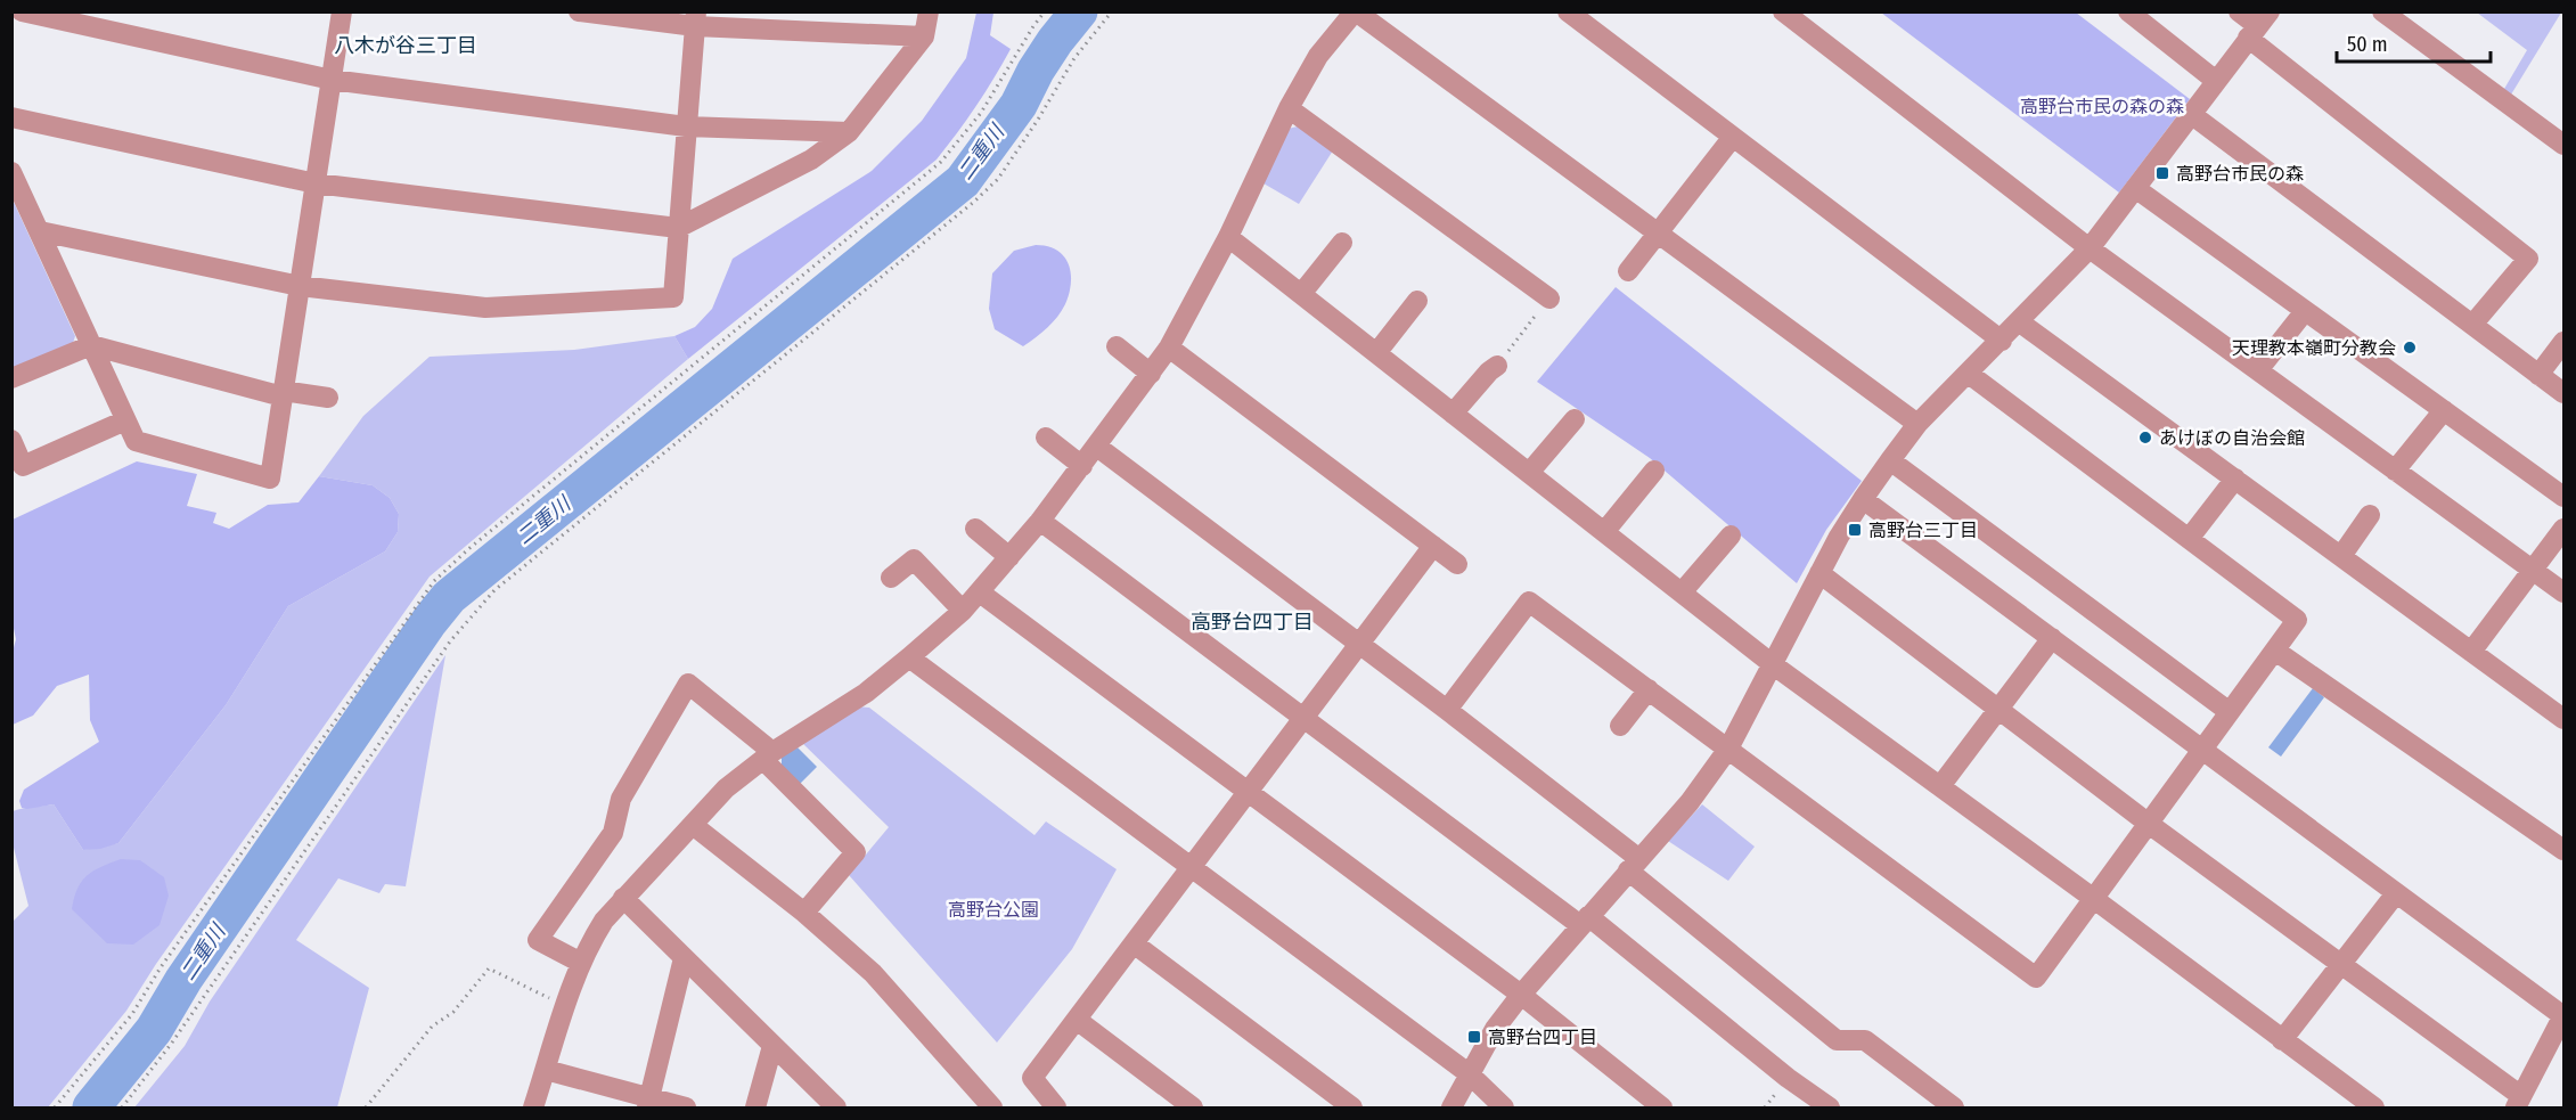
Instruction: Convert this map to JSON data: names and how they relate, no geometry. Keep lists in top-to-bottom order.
{
  "districts": ["八木が谷三丁目", "高野台四丁目"],
  "water": ["二重川"],
  "parks": ["高野台市民の森の森", "高野台公園"],
  "places": {
    "transit": ["高野台市民の森", "高野台三丁目", "高野台四丁目"],
    "other": ["天理教本嶺町分教会", "あけぼの自治会館"]
  },
  "scale_bar": "50 m"
}
